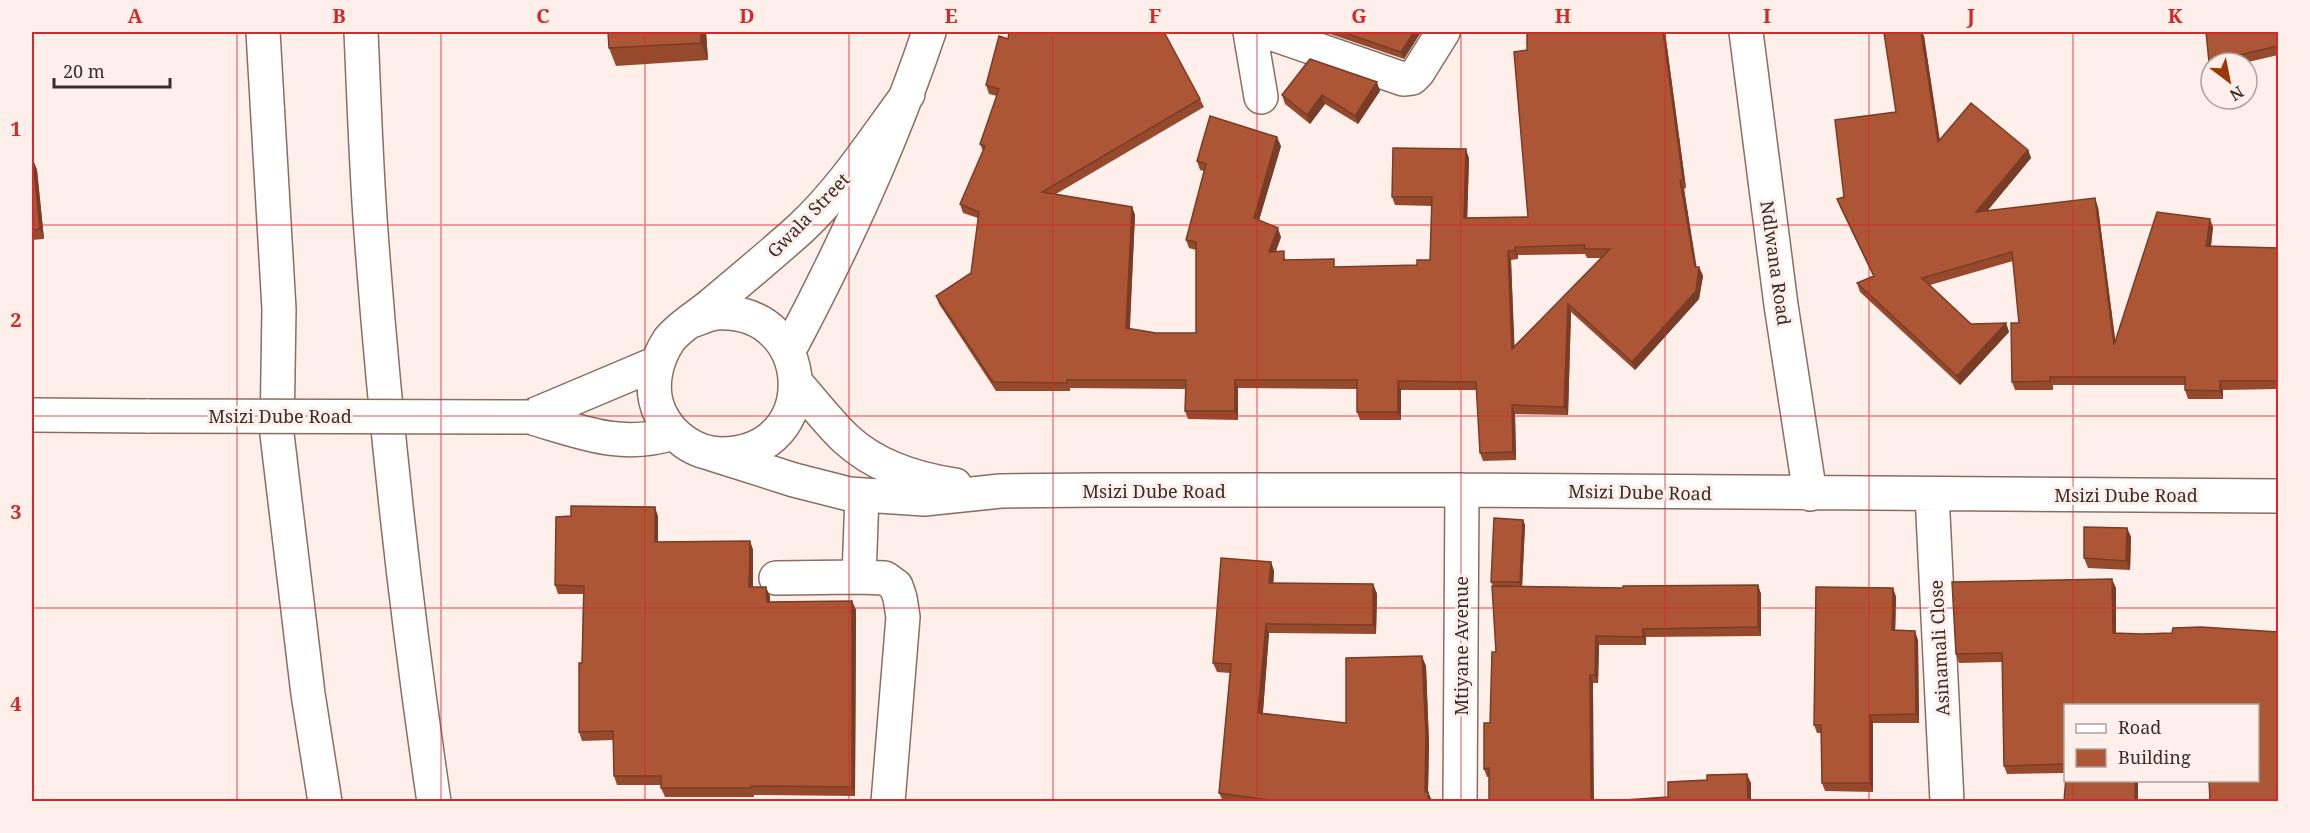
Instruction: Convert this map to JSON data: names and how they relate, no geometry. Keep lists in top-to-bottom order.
{
  "streets": {
    "main road": [
      "Gwala Street",
      "Ndlwana Road",
      "Msizi Dube Road",
      "Mtiyane Avenue",
      "Asinamali Close"
    ]
  },
  "crossings": [
    ["Gwala Street", "Msizi Dube Road"],
    ["Ndlwana Road", "Msizi Dube Road"],
    ["Msizi Dube Road", "Mtiyane Avenue"],
    ["Msizi Dube Road", "Asinamali Close"]
  ],
  "legend": ["Road", "Building"],
  "scale_bar": "20 m",
  "north": "bottom right",
  "grid": {
    "columns": [
      "A",
      "B",
      "C",
      "D",
      "E",
      "F",
      "G",
      "H",
      "I",
      "J",
      "K"
    ],
    "rows": [
      "1",
      "2",
      "3",
      "4"
    ]
  }
}
